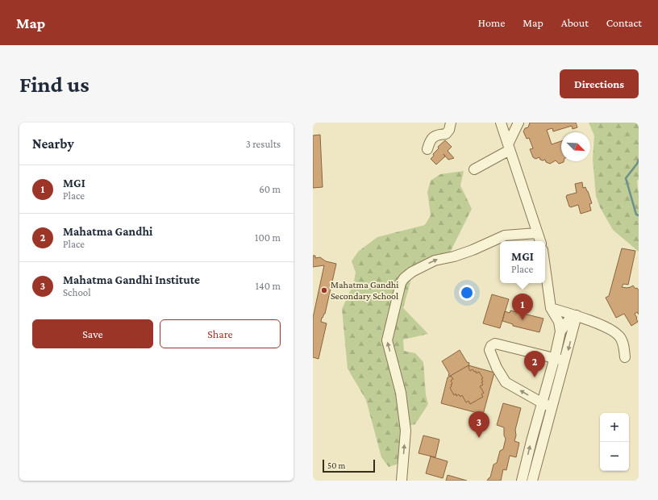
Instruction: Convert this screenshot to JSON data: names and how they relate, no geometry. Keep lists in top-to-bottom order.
{
  "places": ["Mahatma Gandhi Secondary School"],
  "scale_bar": "50 m",
  "north": "bottom right",
  "page": {
    "header": "Map",
    "nav": [
      "Home",
      "Map",
      "About",
      "Contact"
    ],
    "buttons": [
      "Directions",
      ["Save", "Share"]
    ],
    "title": "Find us",
    "heading": ["Nearby", "3 results"],
    "list": [
      {
        "mark": "1",
        "name": "MGI",
        "note": "Place",
        "value": "60 m"
      },
      {
        "mark": "2",
        "name": "Mahatma Gandhi",
        "note": "Place",
        "value": "100 m"
      },
      {
        "mark": "3",
        "name": "Mahatma Gandhi Institute",
        "note": "School",
        "value": "140 m"
      }
    ],
    "popup": ["MGI", "Place"],
    "pins": ["1", "2", "3"],
    "map_buttons": ["+", "−"],
    "scale": "50 m"
  }
}
